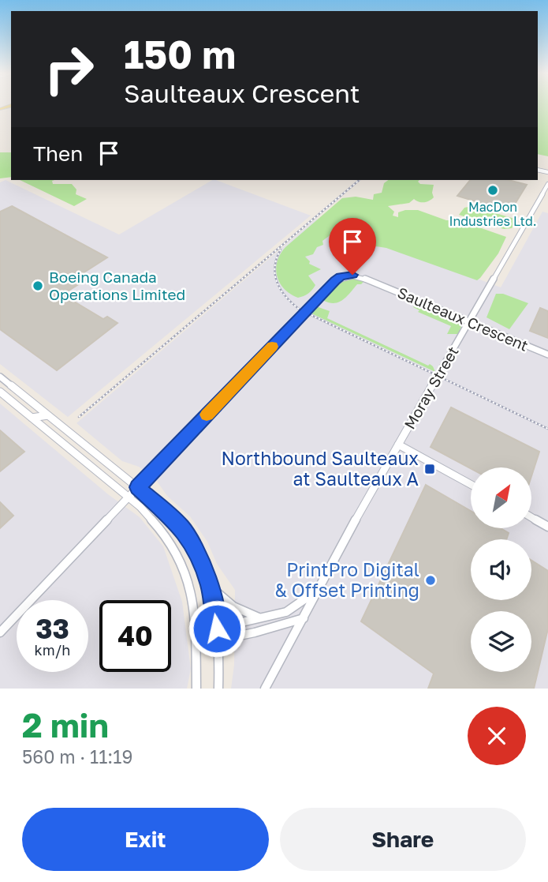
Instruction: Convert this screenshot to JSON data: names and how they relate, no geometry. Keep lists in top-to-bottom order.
{
  "streets": {
    "street": ["Saulteaux Crescent", "Moray Street"]
  },
  "crossings": [
    ["Saulteaux Crescent", "Moray Street"]
  ],
  "places": {
    "other": ["MacDon Industries Ltd.", "Boeing Canada Operations Limited", "PrintPro Digital & Offset Printing"],
    "transit": ["Northbound Saulteaux at Saulteaux A"]
  },
  "north": "top right",
  "page": {
    "turn": ["150 m", "Saulteaux Crescent"],
    "then": "Then",
    "speed": "33 km/h",
    "limit": "40",
    "heading": ["2 min", "560 m · 11:19"],
    "buttons": ["Exit", "Share"]
  }
}
